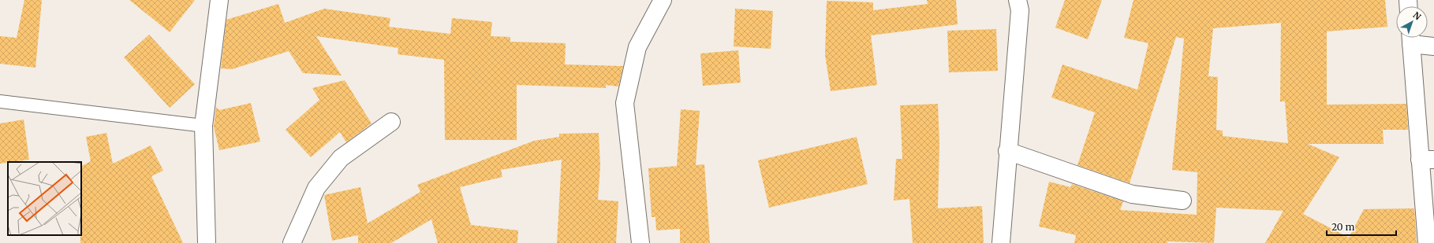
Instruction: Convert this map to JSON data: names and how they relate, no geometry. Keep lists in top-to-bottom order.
{
  "scale_bar": "20 m",
  "north": "top right"
}
